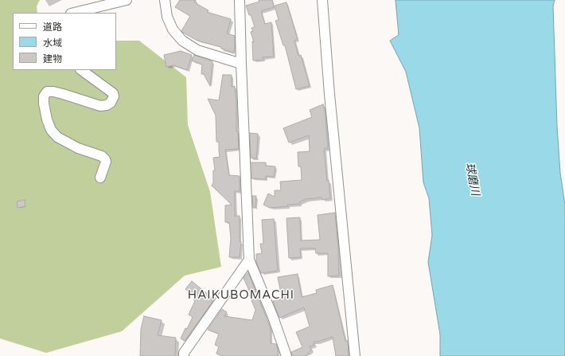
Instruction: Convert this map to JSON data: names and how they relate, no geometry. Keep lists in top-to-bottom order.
{
  "districts": ["HAIKUBOMACHI"],
  "water": ["球磨川"],
  "legend": ["道路", "水域", "建物"]
}
